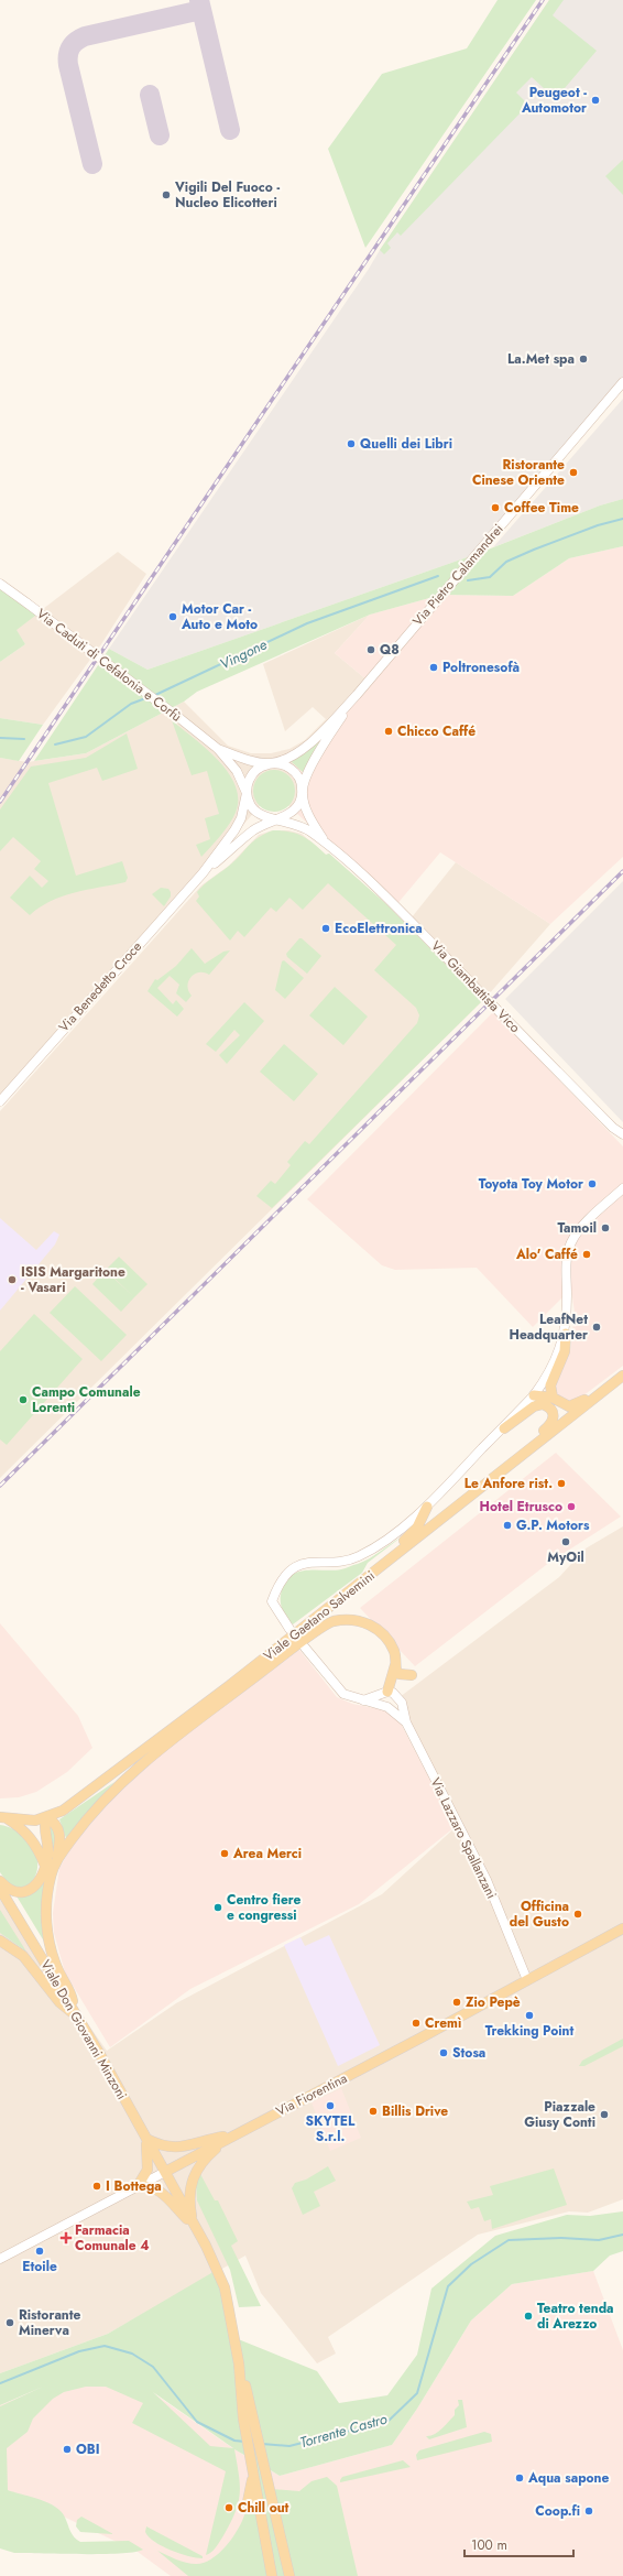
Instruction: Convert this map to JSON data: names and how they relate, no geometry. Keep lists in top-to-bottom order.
{
  "streets": {
    "main road": ["Viale Gaetano Salvemini", "Viale Don Giovanni Minzoni", "Via Fiorentina"],
    "street": [
      "Via Pietro Calamandrei",
      "Via Caduti di Cefalonia e Corfù",
      "Via Benedetto Croce",
      "Via Giambattista Vico",
      "Via Lazzaro Spallanzani"
    ]
  },
  "crossings": [
    ["Via Pietro Calamandrei", "Via Benedetto Croce"],
    ["Via Caduti di Cefalonia e Corfù", "Via Benedetto Croce"],
    ["Via Caduti di Cefalonia e Corfù", "Via Giambattista Vico"],
    ["Via Benedetto Croce", "Via Giambattista Vico"],
    ["Via Lazzaro Spallanzani", "Via Fiorentina"],
    ["Viale Don Giovanni Minzoni", "Via Fiorentina"]
  ],
  "water": ["Vingone", "Torrente Castro"],
  "places": {
    "other": [
      "Peugeot - Automotor",
      "Vigili Del Fuoco - Nucleo Elicotteri",
      "La.Met spa",
      "Quelli dei Libri",
      "Ristorante Cinese Oriente",
      "Coffee Time",
      "Motor Car - Auto e Moto",
      "Q8",
      "Poltronesofà",
      "Chicco Caffé",
      "EcoElettronica",
      "Toyota Toy Motor",
      "Tamoil",
      "Alo' Caffé",
      "ISIS Margaritone - Vasari",
      "LeafNet Headquarter",
      "Campo Comunale Lorenti",
      "Le Anfore rist.",
      "Hotel Etrusco",
      "G.P. Motors",
      "MyOil",
      "Area Merci",
      "Centro fiere e congressi",
      "Officina del Gusto",
      "Zio Pepè",
      "Trekking Point",
      "Cremì",
      "Stosa",
      "SKYTEL S.r.l.",
      "Billis Drive",
      "Piazzale Giusy Conti",
      "I Bottega",
      "Etoile",
      "Teatro tenda di Arezzo",
      "Ristorante Minerva",
      "OBI",
      "Aqua sapone",
      "Chill out",
      "Coop.fi"
    ],
    "health": ["Farmacia Comunale 4"]
  },
  "scale_bar": "100 m"
}
